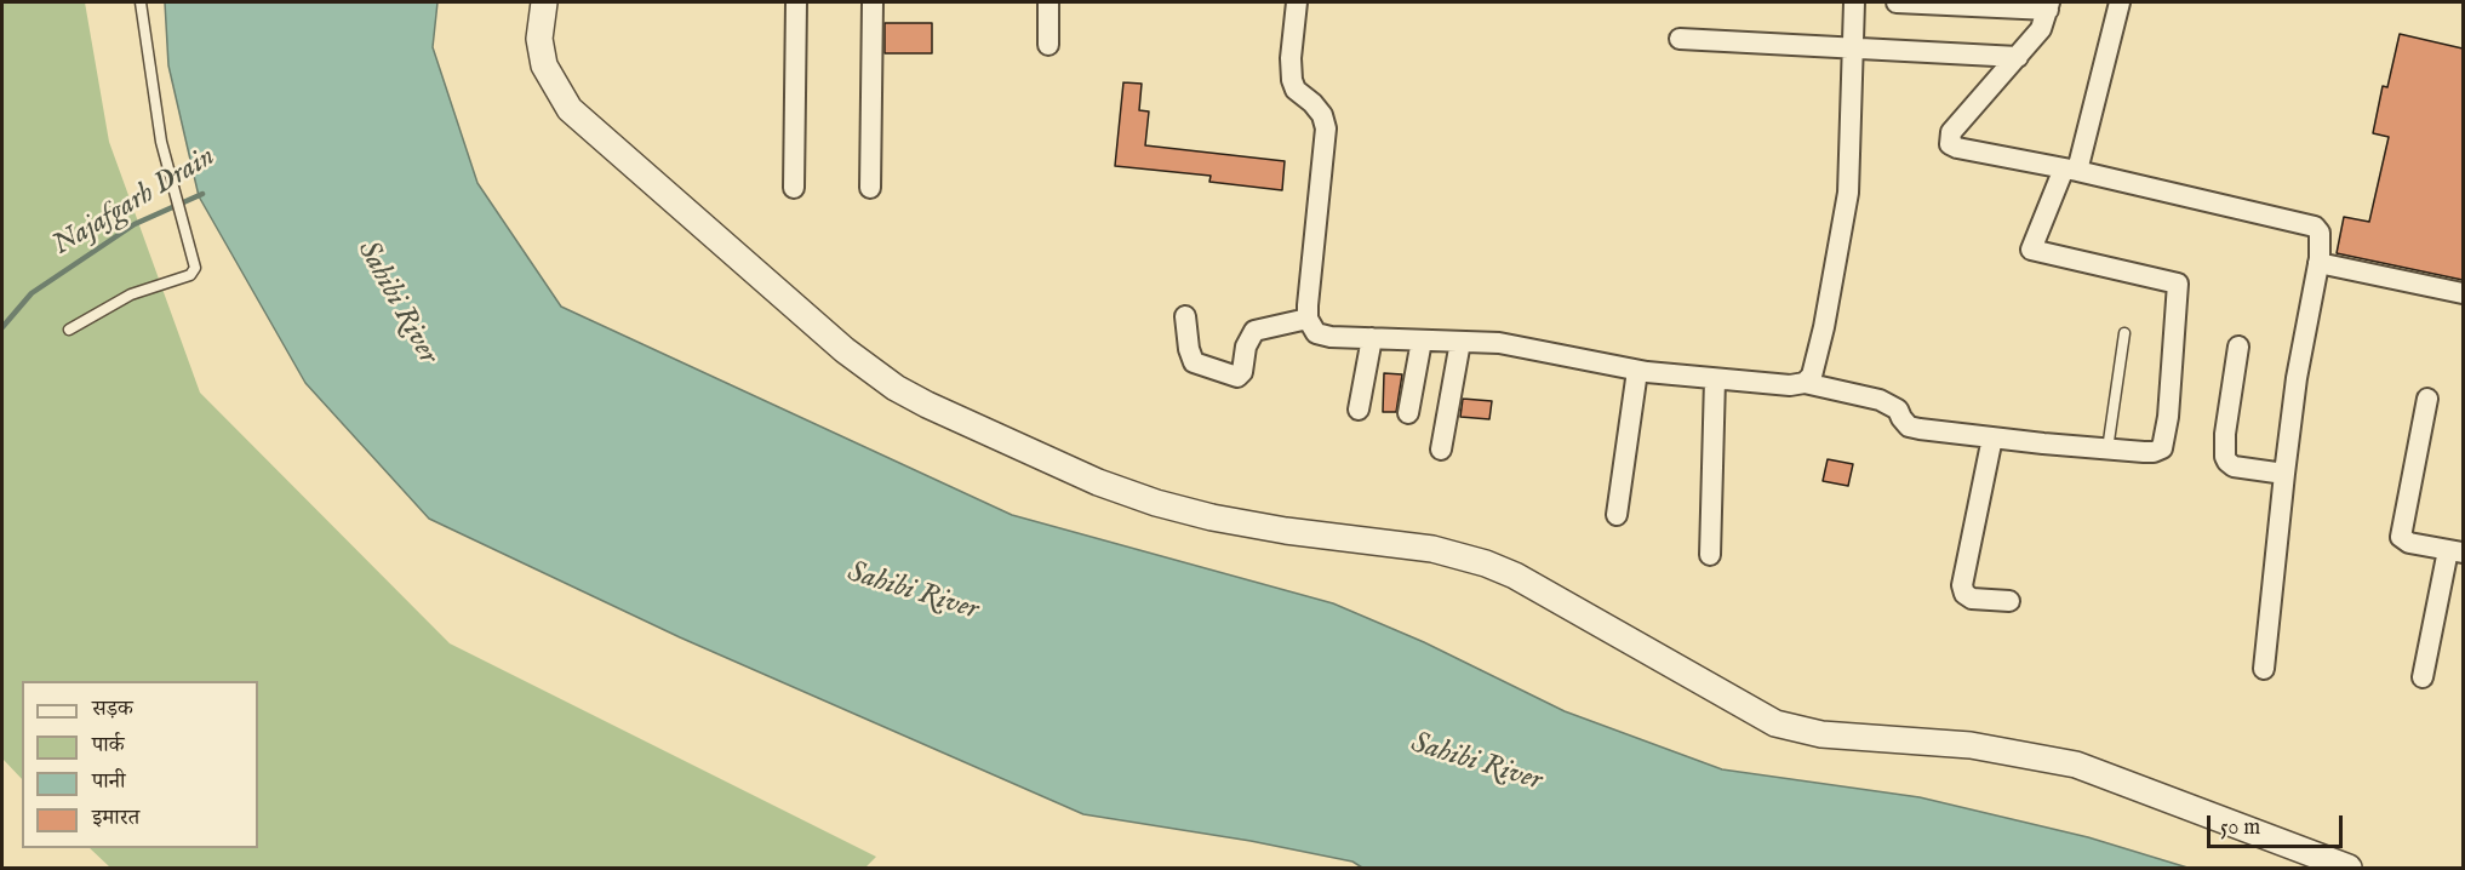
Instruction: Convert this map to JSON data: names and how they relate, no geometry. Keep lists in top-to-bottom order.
{
  "water": ["Najafgarh Drain", "Sahibi River"],
  "legend": [
    "सड़क",
    "पार्क",
    "पानी",
    "इमारत"
  ],
  "scale_bar": "50 m"
}
